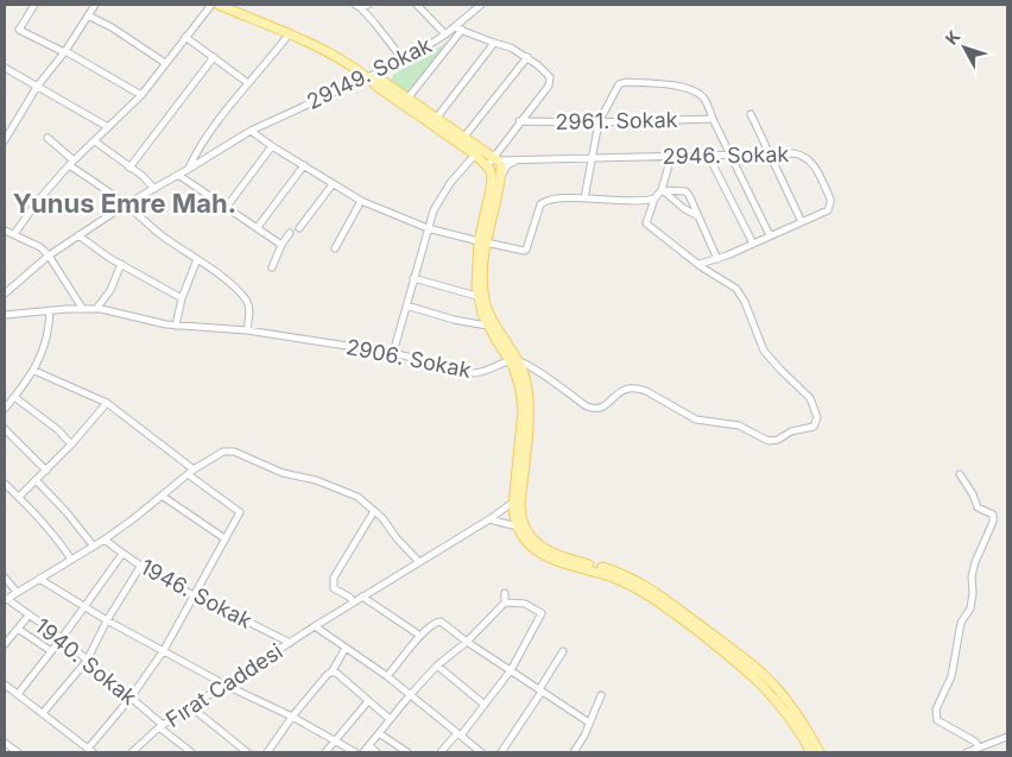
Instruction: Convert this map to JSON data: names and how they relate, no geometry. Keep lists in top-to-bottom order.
{
  "streets": {
    "street": [
      "29149. Sokak",
      "2961. Sokak",
      "2946. Sokak",
      "2906. Sokak",
      "1946. Sokak",
      "1940. Sokak",
      "Fırat Caddesi"
    ]
  },
  "crossings": [
    ["1946. Sokak", "Fırat Caddesi"],
    ["1940. Sokak", "Fırat Caddesi"]
  ],
  "districts": ["Yunus Emre Mah."],
  "north": "top left"
}
